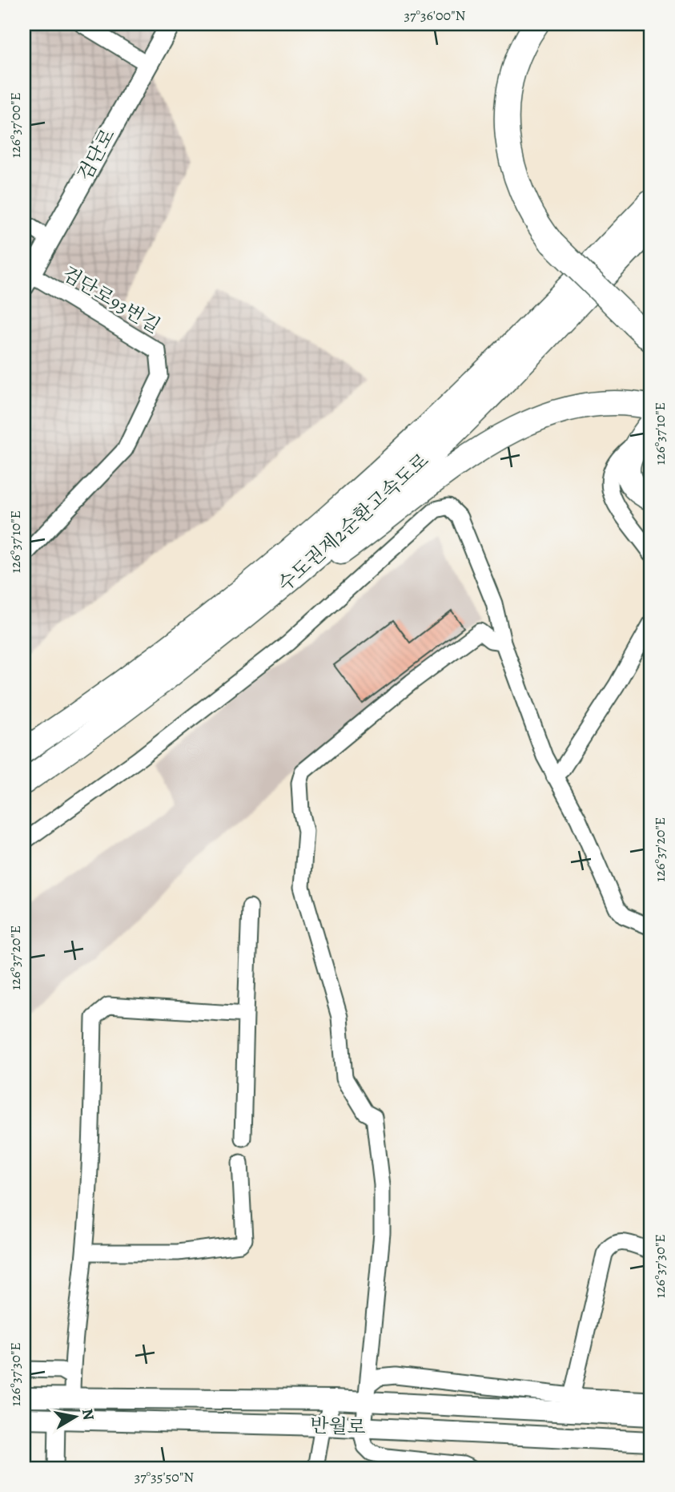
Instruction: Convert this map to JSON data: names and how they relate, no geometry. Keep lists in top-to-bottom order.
{
  "streets": {
    "highway": ["수도권제2순환고속도로"],
    "main road": ["검단로", "반월로"],
    "street": ["검단로93번길"]
  },
  "crossings": [
    ["검단로", "검단로93번길"]
  ],
  "north": "right",
  "coordinates": [
    "37°36'00\"N",
    "126°37'00\"E",
    "126°37'10\"E",
    "126°37'20\"E",
    "126°37'30\"E",
    "37°35'50\"N"
  ]
}
